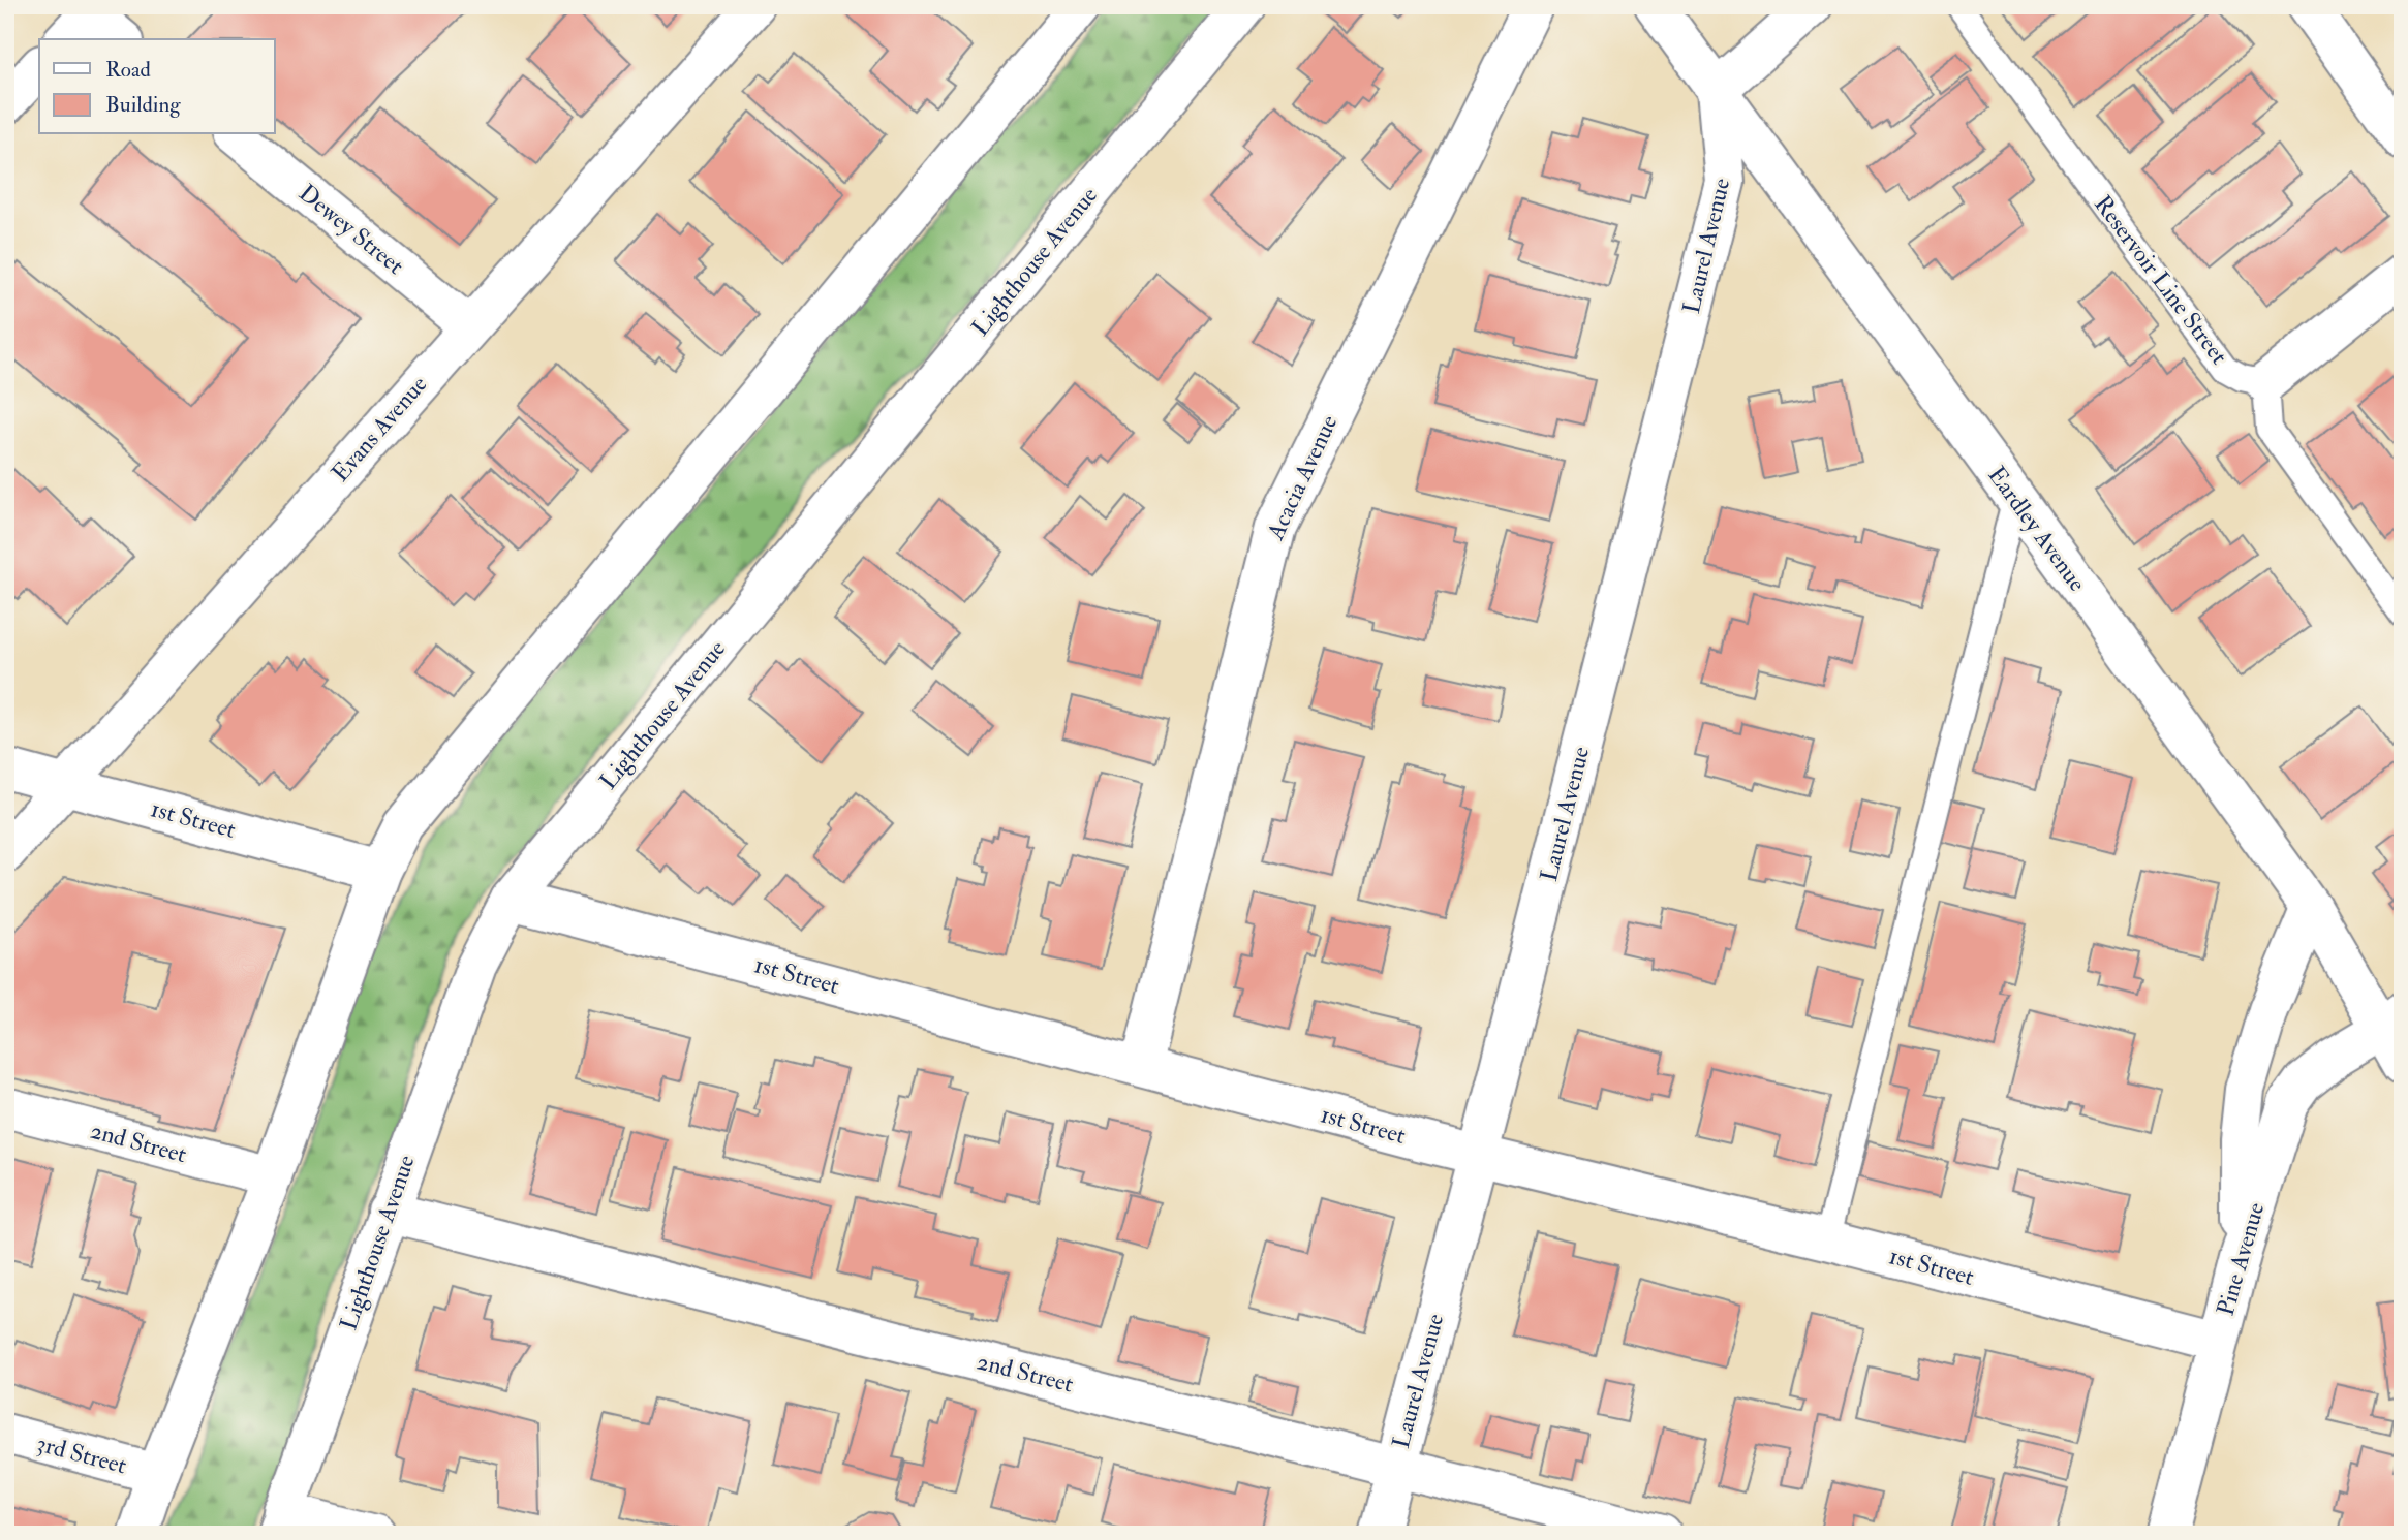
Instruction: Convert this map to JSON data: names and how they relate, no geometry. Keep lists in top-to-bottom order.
{
  "streets": {
    "street": [
      "Dewey Street",
      "Laurel Avenue",
      "Lighthouse Avenue",
      "Evans Avenue",
      "Acacia Avenue",
      "Eardley Avenue",
      "1st Street",
      "2nd Street",
      "Pine Avenue",
      "3rd Street"
    ],
    "lane": ["Reservoir Line Street"]
  },
  "crossings": [
    ["Dewey Street", "Evans Avenue"],
    ["Laurel Avenue", "Eardley Avenue"],
    ["Laurel Avenue", "1st Street"],
    ["Laurel Avenue", "2nd Street"],
    ["Lighthouse Avenue", "1st Street"],
    ["Lighthouse Avenue", "2nd Street"],
    ["Evans Avenue", "1st Street"],
    ["Acacia Avenue", "1st Street"],
    ["Eardley Avenue", "Pine Avenue"],
    ["1st Street", "Pine Avenue"]
  ],
  "legend": ["Road", "Building"]
}
